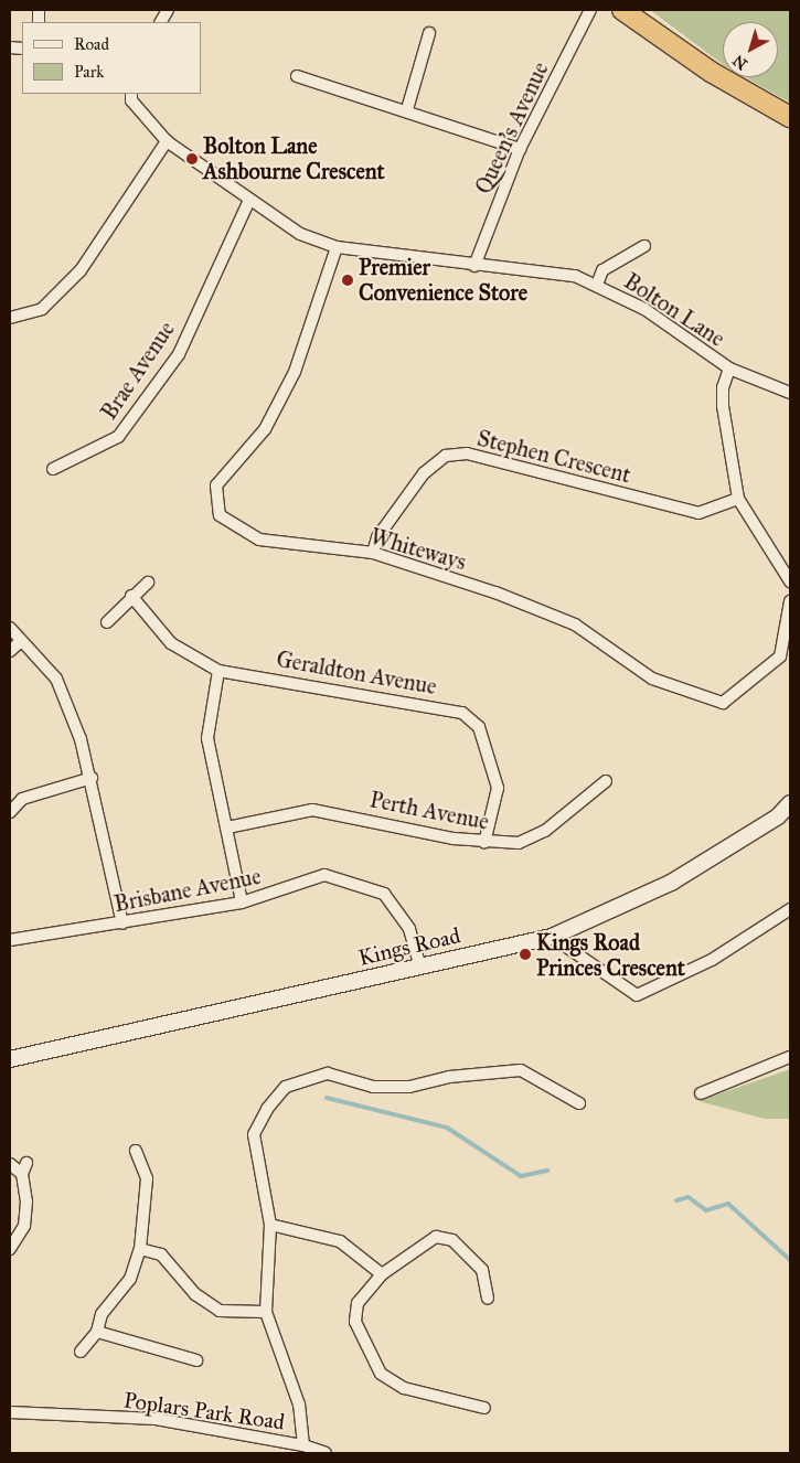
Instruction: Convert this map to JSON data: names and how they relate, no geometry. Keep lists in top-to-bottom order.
{
  "streets": {
    "street": [
      "Queen's Avenue",
      "Bolton Lane",
      "Brae Avenue",
      "Stephen Crescent",
      "Whiteways",
      "Geraldton Avenue",
      "Perth Avenue",
      "Brisbane Avenue",
      "Kings Road",
      "Poplars Park Road"
    ]
  },
  "crossings": [
    ["Queen's Avenue", "Bolton Lane"],
    ["Bolton Lane", "Brae Avenue"],
    ["Bolton Lane", "Whiteways"],
    ["Stephen Crescent", "Whiteways"],
    ["Geraldton Avenue", "Perth Avenue"],
    ["Brisbane Avenue", "Kings Road"]
  ],
  "places": ["Bolton Lane Ashbourne Crescent", "Premier Convenience Store", "Kings Road Princes Crescent"],
  "legend": ["Road", "Park"],
  "north": "bottom left"
}
